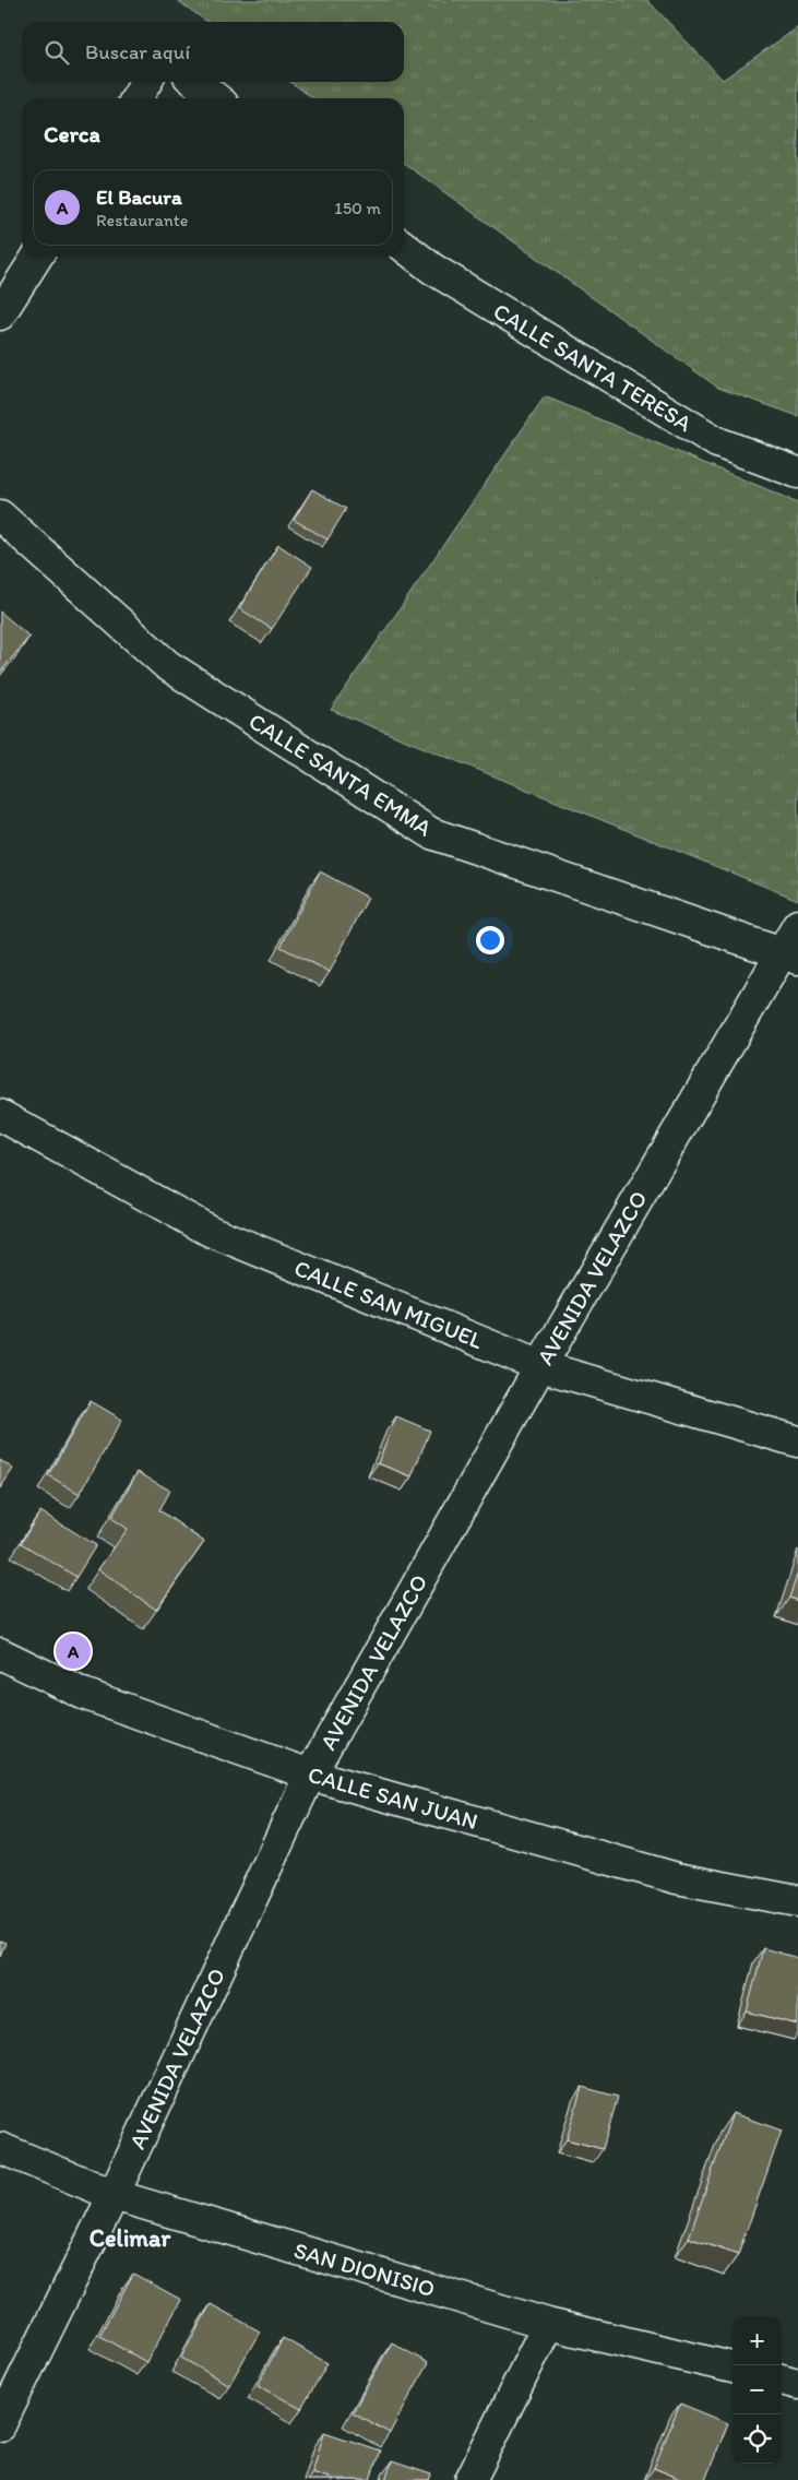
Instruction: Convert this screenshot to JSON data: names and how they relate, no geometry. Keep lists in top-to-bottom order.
{
  "streets": {
    "street": [
      "CALLE SANTA TERESA",
      "CALLE SANTA EMMA",
      "AVENIDA VELAZCO",
      "CALLE SAN MIGUEL",
      "CALLE SAN JUAN",
      "SAN DIONISIO"
    ]
  },
  "crossings": [
    ["CALLE SANTA EMMA", "AVENIDA VELAZCO"],
    ["AVENIDA VELAZCO", "CALLE SAN MIGUEL"],
    ["AVENIDA VELAZCO", "CALLE SAN JUAN"],
    ["AVENIDA VELAZCO", "SAN DIONISIO"]
  ],
  "districts": ["Celimar"],
  "page": {
    "search": "Buscar aquí",
    "heading": "Cerca",
    "list": [
      {
        "mark": "A",
        "name": "El Bacura",
        "note": "Restaurante",
        "value": "150 m"
      }
    ],
    "pins": "A",
    "map_buttons": ["+", "−"]
  }
}
